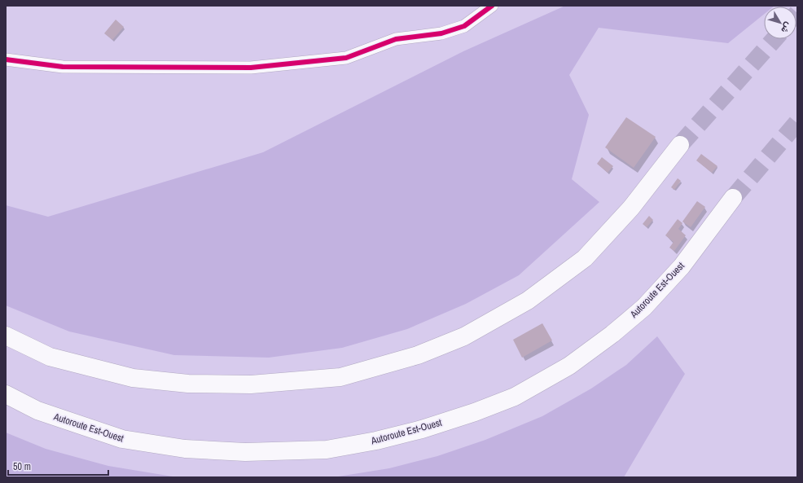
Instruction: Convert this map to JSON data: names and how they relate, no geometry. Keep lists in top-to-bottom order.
{
  "streets": {
    "highway": ["Autoroute Est-Ouest"]
  },
  "scale_bar": "50 m",
  "north": "bottom right"
}
